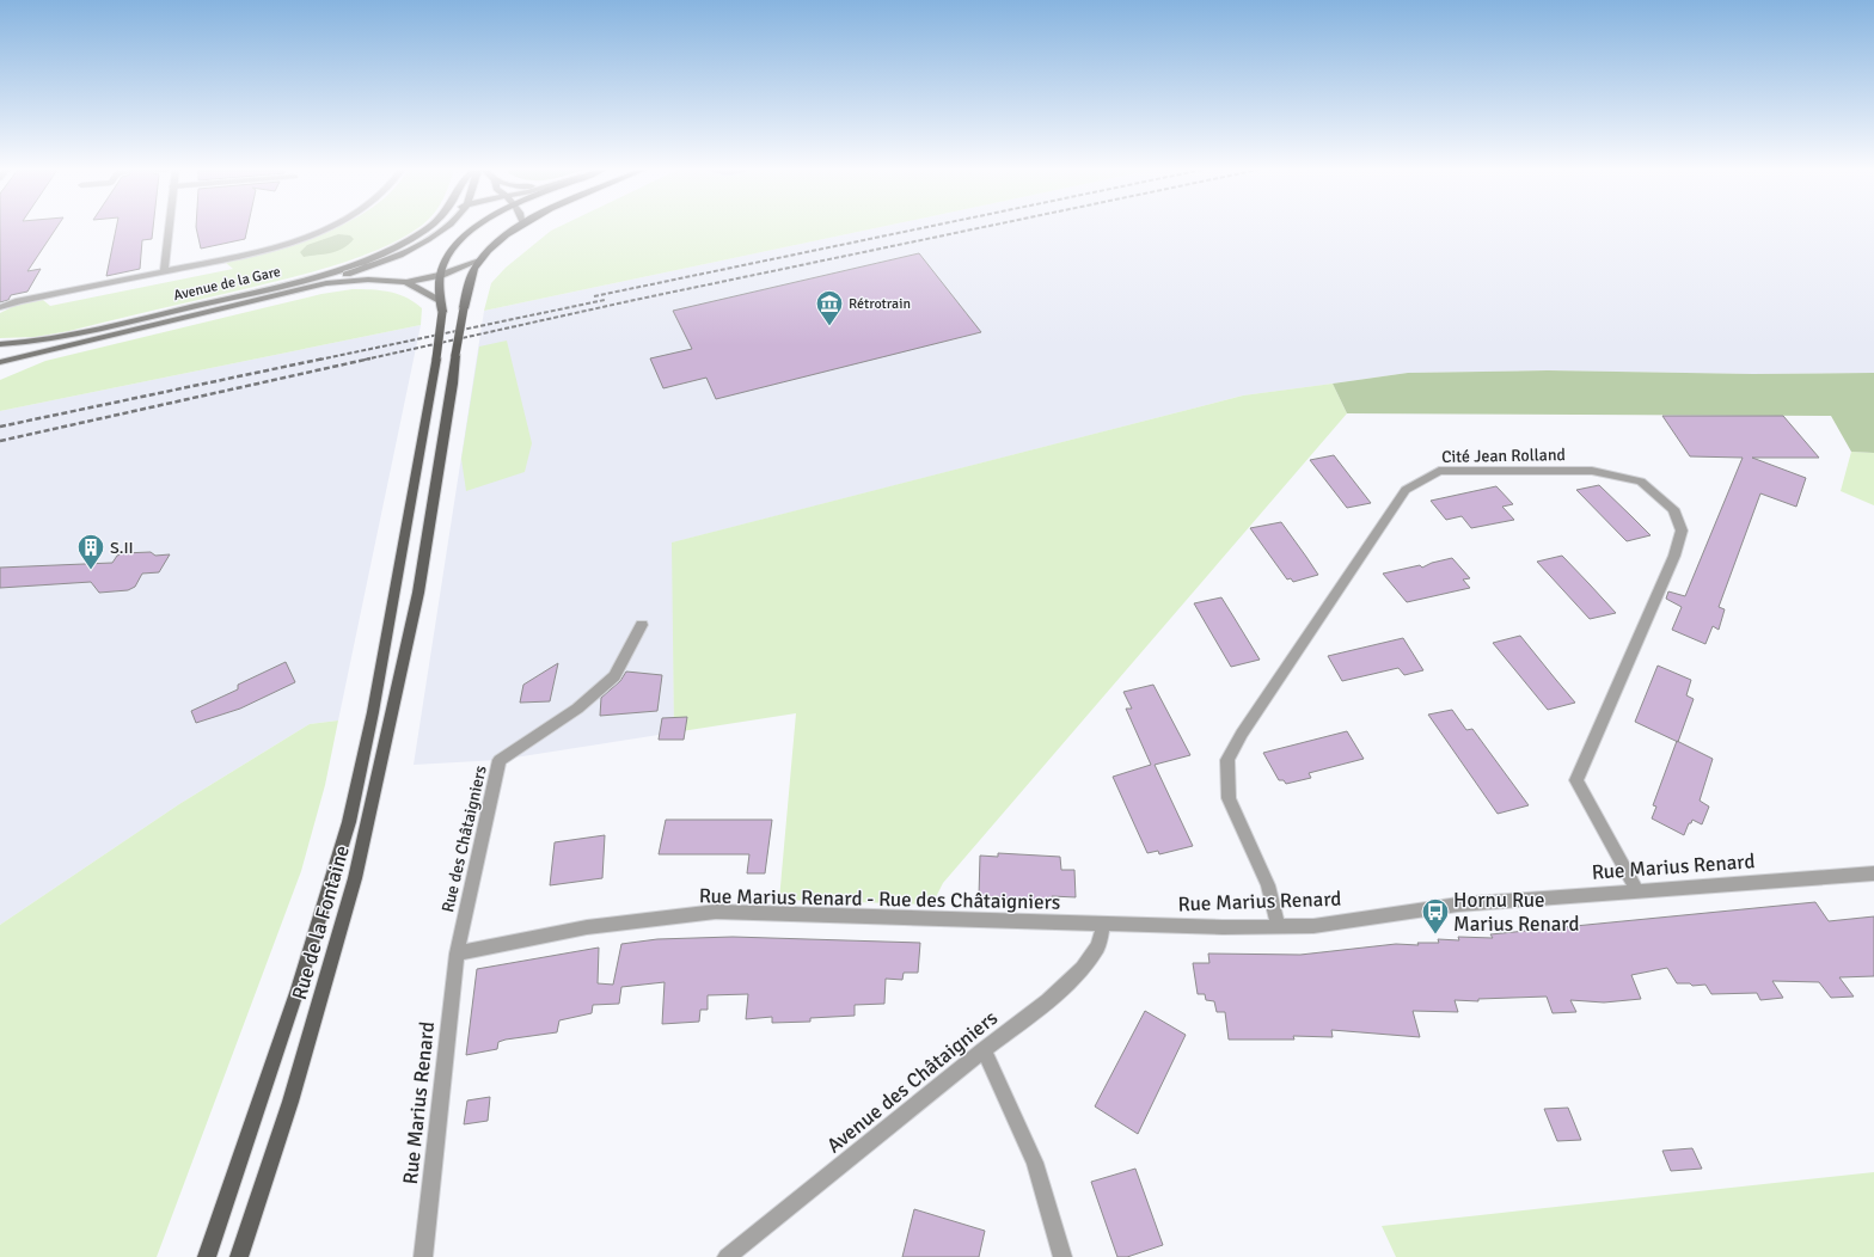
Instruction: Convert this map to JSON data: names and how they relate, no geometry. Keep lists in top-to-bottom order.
{
  "streets": {
    "main road": ["Rue de la Fontaine"],
    "street": [
      "Avenue de la Gare",
      "Cité Jean Rolland",
      "Rue des Châtaigniers",
      "Rue Marius Renard",
      "Rue Marius Renard - Rue des Châtaigniers",
      "Avenue des Châtaigniers"
    ]
  },
  "crossings": [
    ["Avenue de la Gare", "Rue de la Fontaine"],
    ["Cité Jean Rolland", "Rue Marius Renard"],
    ["Rue des Châtaigniers", "Rue Marius Renard"],
    ["Rue des Châtaigniers", "Rue Marius Renard - Rue des Châtaigniers"],
    ["Rue Marius Renard", "Rue Marius Renard - Rue des Châtaigniers"],
    ["Rue Marius Renard", "Avenue des Châtaigniers"],
    ["Rue Marius Renard - Rue des Châtaigniers", "Avenue des Châtaigniers"]
  ],
  "places": {
    "museum": ["Rétrotrain"],
    "building": ["S.II"],
    "bus stop": ["Hornu Rue Marius Renard"]
  }
}
